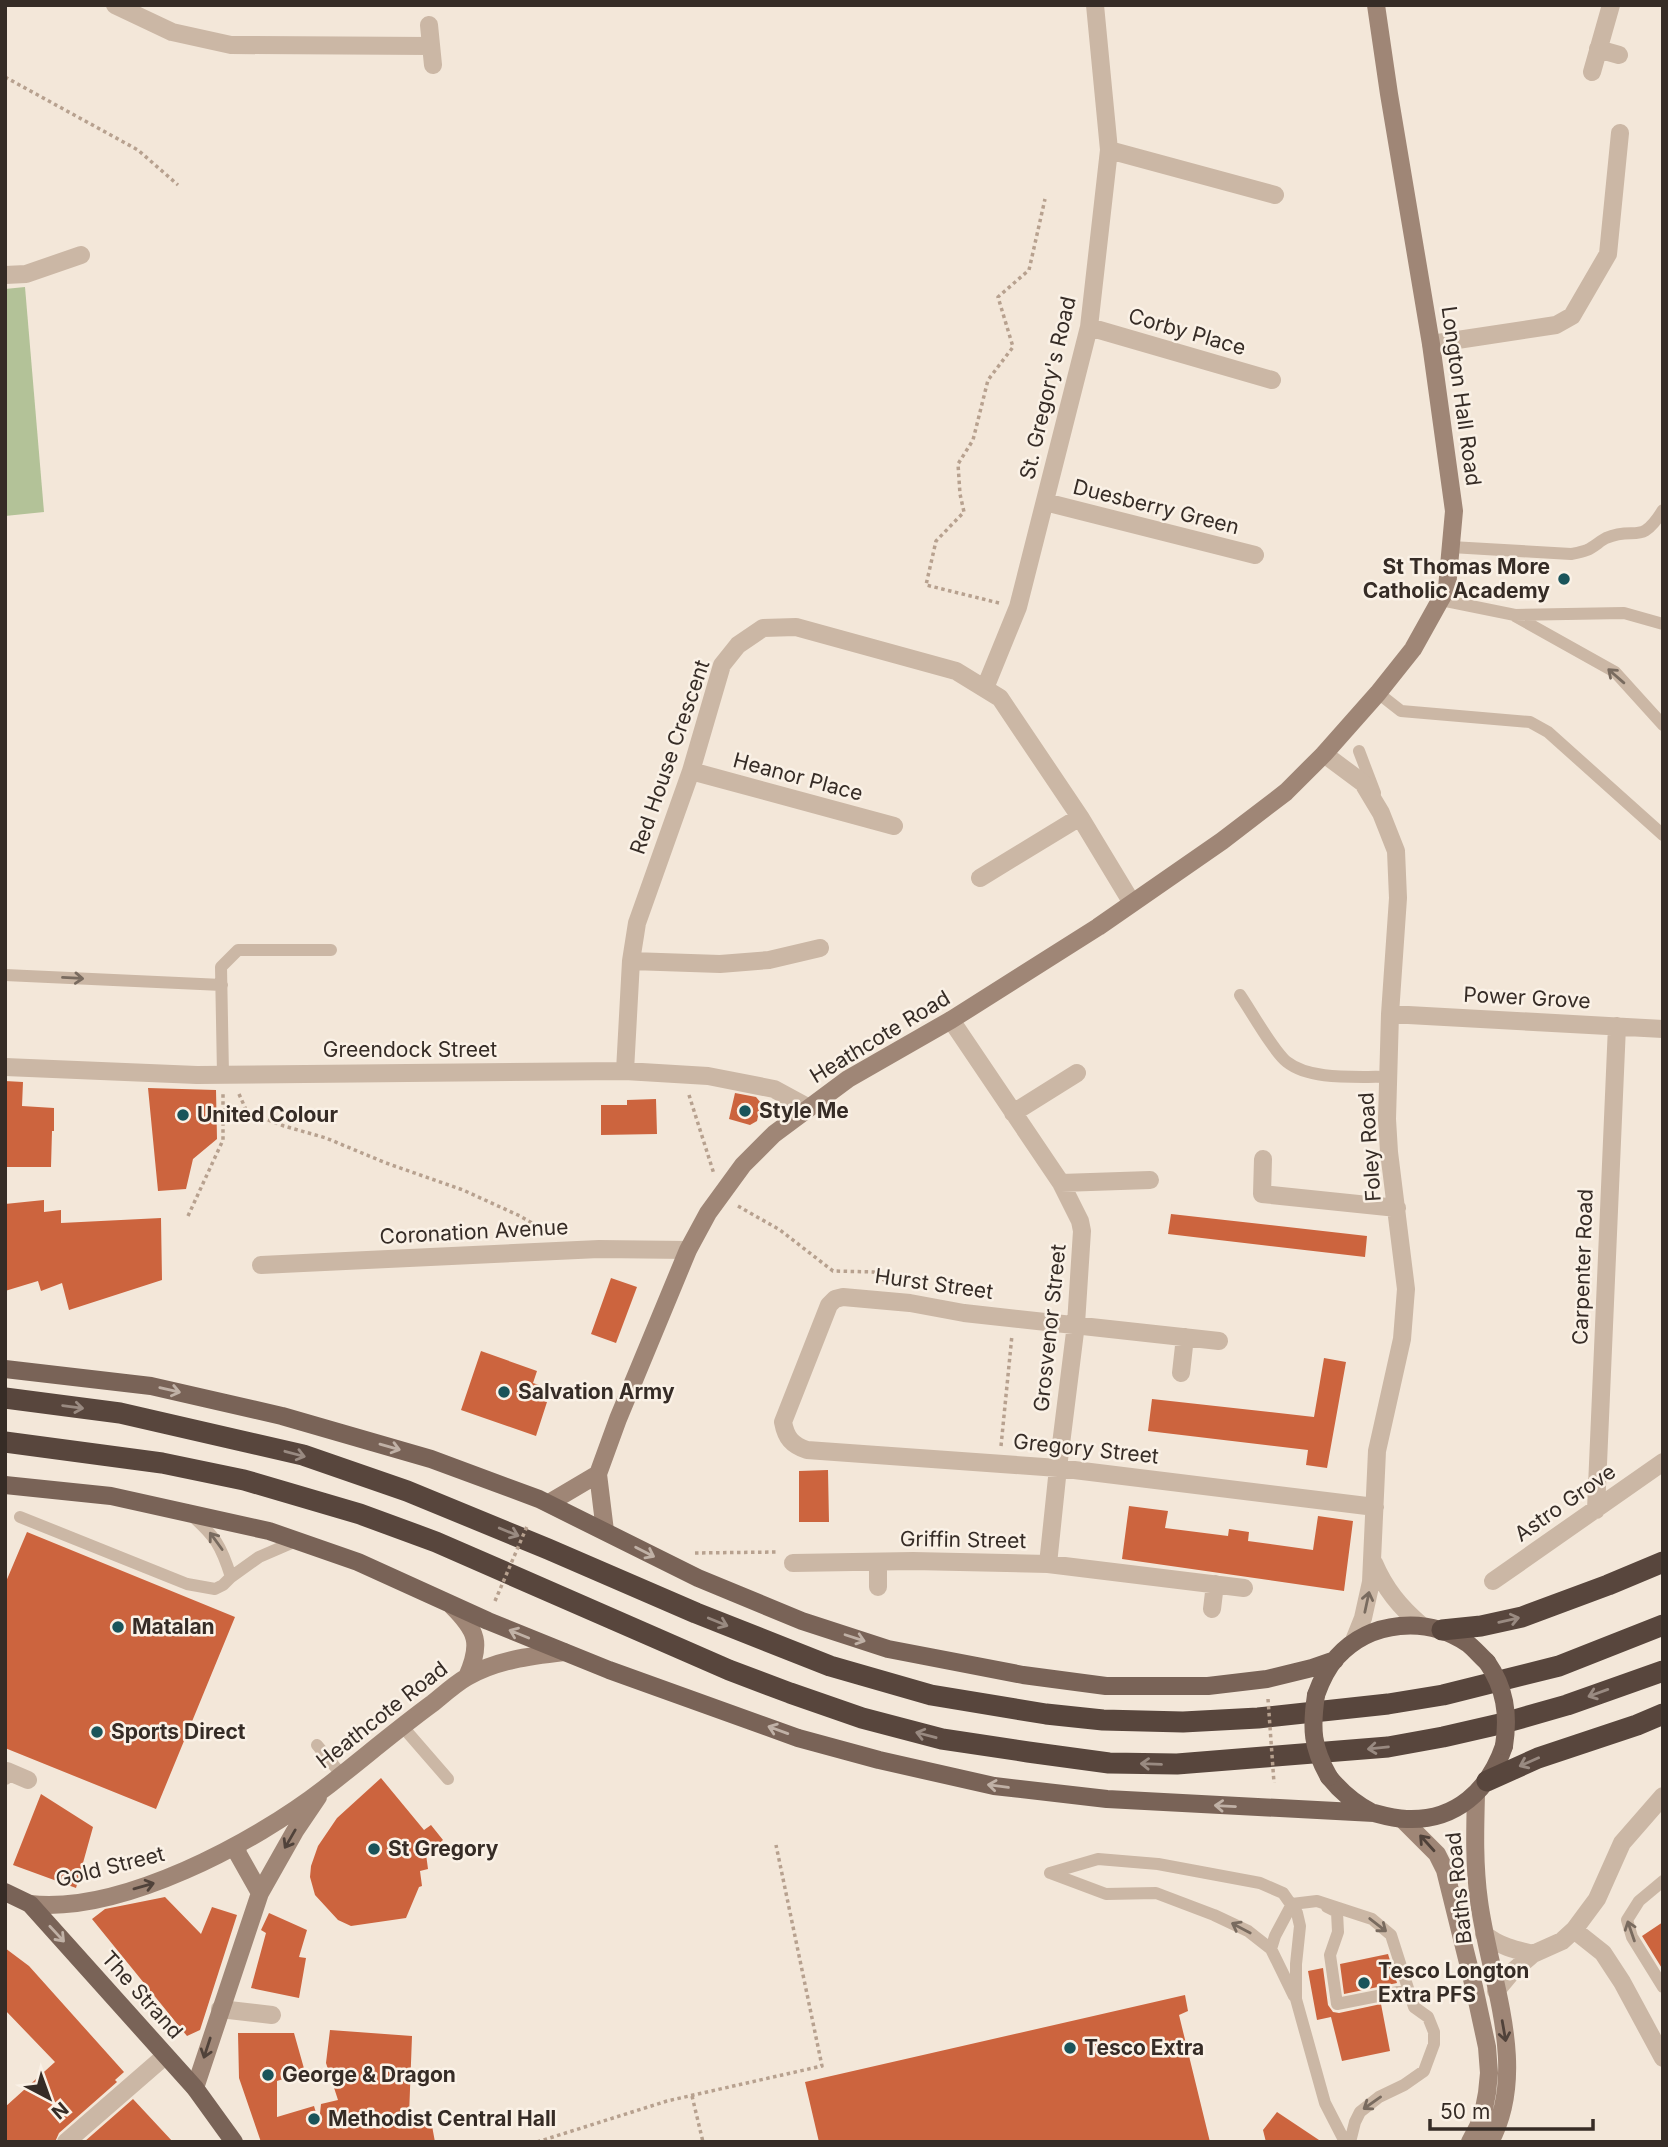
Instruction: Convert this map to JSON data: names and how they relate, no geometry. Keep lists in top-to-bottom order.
{
  "streets": {
    "main road": ["The Strand"],
    "street": [
      "Corby Place",
      "St. Gregory's Road",
      "Longton Hall Road",
      "Duesberry Green",
      "Red House Crescent",
      "Heanor Place",
      "Power Grove",
      "Heathcote Road",
      "Greendock Street",
      "Foley Road",
      "Coronation Avenue",
      "Carpenter Road",
      "Hurst Street",
      "Grosvenor Street",
      "Gregory Street",
      "Astro Grove",
      "Griffin Street",
      "Gold Street",
      "Baths Road"
    ]
  },
  "crossings": [
    ["Corby Place", "St. Gregory's Road"],
    ["St. Gregory's Road", "Duesberry Green"],
    ["St. Gregory's Road", "Red House Crescent"],
    ["Longton Hall Road", "Heathcote Road"],
    ["Longton Hall Road", "Foley Road"],
    ["Red House Crescent", "Heanor Place"],
    ["Red House Crescent", "Heathcote Road"],
    ["Red House Crescent", "Greendock Street"],
    ["Power Grove", "Foley Road"],
    ["Power Grove", "Carpenter Road"],
    ["Heathcote Road", "Greendock Street"],
    ["Heathcote Road", "Foley Road"],
    ["Heathcote Road", "Coronation Avenue"],
    ["Heathcote Road", "Grosvenor Street"],
    ["Heathcote Road", "Gold Street"],
    ["Heathcote Road", "The Strand"],
    ["Foley Road", "Gregory Street"],
    ["Foley Road", "Baths Road"],
    ["Carpenter Road", "Astro Grove"],
    ["Hurst Street", "Grosvenor Street"],
    ["Hurst Street", "Gregory Street"],
    ["Grosvenor Street", "Gregory Street"],
    ["Grosvenor Street", "Griffin Street"],
    ["Gregory Street", "Griffin Street"],
    ["Gold Street", "The Strand"]
  ],
  "one_way": ["Gold Street", "The Strand"],
  "places": [
    "St Thomas More Catholic Academy",
    "Style Me",
    "United Colour",
    "Salvation Army",
    "Matalan",
    "Sports Direct",
    "St Gregory",
    "Tesco Longton Extra PFS",
    "Tesco Extra",
    "George & Dragon",
    "Methodist Central Hall"
  ],
  "scale_bar": "50 m",
  "north": "bottom right"
}
